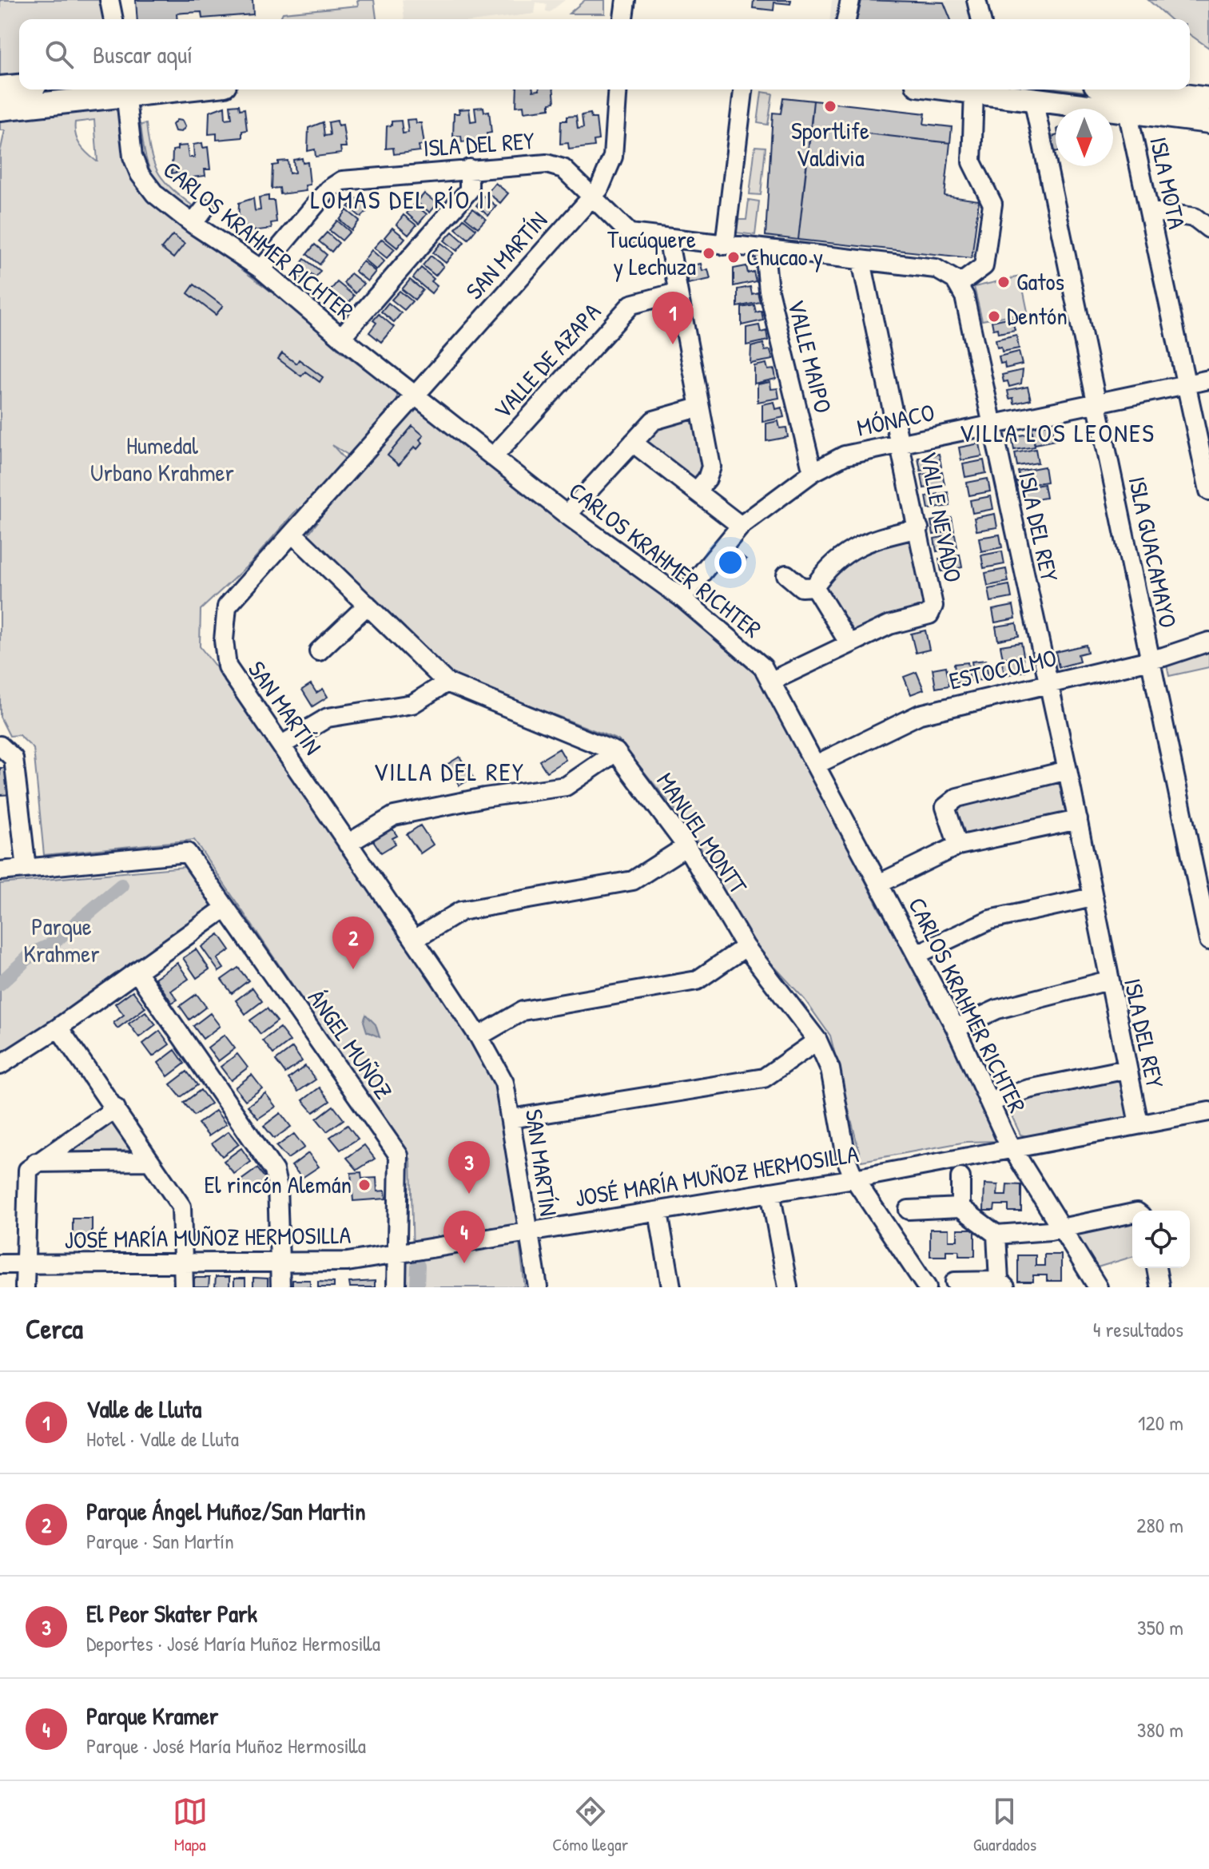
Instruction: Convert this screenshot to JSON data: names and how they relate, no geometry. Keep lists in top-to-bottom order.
{
  "streets": {
    "street": [
      "ISLA DEL REY",
      "ISLA MOTA",
      "CARLOS KRAHMER RICHTER",
      "SAN MARTÍN",
      "VALLE MAIPO",
      "VALLE DE AZAPA",
      "MÓNACO",
      "VALLE NEVADO",
      "ISLA GUACAMAYO",
      "ESTOCOLMO",
      "MANUEL MONTT",
      "ÁNGEL MUÑOZ",
      "JOSÉ MARÍA MUÑOZ HERMOSILLA"
    ]
  },
  "crossings": [
    ["ISLA DEL REY", "CARLOS KRAHMER RICHTER"],
    ["ISLA DEL REY", "SAN MARTÍN"],
    ["ISLA DEL REY", "VALLE MAIPO"],
    ["ISLA DEL REY", "MÓNACO"],
    ["ISLA DEL REY", "VALLE NEVADO"],
    ["ISLA DEL REY", "ESTOCOLMO"],
    ["ISLA DEL REY", "JOSÉ MARÍA MUÑOZ HERMOSILLA"],
    ["ISLA MOTA", "MÓNACO"],
    ["CARLOS KRAHMER RICHTER", "SAN MARTÍN"],
    ["CARLOS KRAHMER RICHTER", "VALLE DE AZAPA"],
    ["CARLOS KRAHMER RICHTER", "MÓNACO"],
    ["CARLOS KRAHMER RICHTER", "VALLE NEVADO"],
    ["CARLOS KRAHMER RICHTER", "ESTOCOLMO"],
    ["CARLOS KRAHMER RICHTER", "JOSÉ MARÍA MUÑOZ HERMOSILLA"],
    ["SAN MARTÍN", "JOSÉ MARÍA MUÑOZ HERMOSILLA"],
    ["VALLE MAIPO", "MÓNACO"],
    ["MÓNACO", "VALLE NEVADO"],
    ["MÓNACO", "ISLA GUACAMAYO"],
    ["ISLA GUACAMAYO", "ESTOCOLMO"],
    ["MANUEL MONTT", "JOSÉ MARÍA MUÑOZ HERMOSILLA"],
    ["ÁNGEL MUÑOZ", "JOSÉ MARÍA MUÑOZ HERMOSILLA"]
  ],
  "districts": ["LOMAS DEL RÍO II", "VILLA LOS LEONES", "VILLA DEL REY"],
  "parks": ["Humedal Urbano Krahmer", "Parque Krahmer"],
  "places": [
    "Sportlife Valdivia",
    "Tucúquere y Lechuza",
    "Chucao y",
    "Gatos",
    "Dentón",
    "El rincón Alemán"
  ],
  "north": "bottom",
  "page": {
    "search": "Buscar aquí",
    "pins": [
      "1",
      "2",
      "3",
      "4"
    ],
    "heading": ["Cerca", "4 resultados"],
    "list": [
      {
        "mark": "1",
        "name": "Valle de Lluta",
        "note": "Hotel · Valle de Lluta",
        "value": "120 m"
      },
      {
        "mark": "2",
        "name": "Parque Ángel Muñoz/San Martin",
        "note": "Parque · San Martín",
        "value": "280 m"
      },
      {
        "mark": "3",
        "name": "El Peor Skater Park",
        "note": "Deportes · José María Muñoz Hermosilla",
        "value": "350 m"
      },
      {
        "mark": "4",
        "name": "Parque Kramer",
        "note": "Parque · José María Muñoz Hermosilla",
        "value": "380 m"
      }
    ],
    "nav": ["Mapa", "Cómo llegar", "Guardados"]
  }
}
